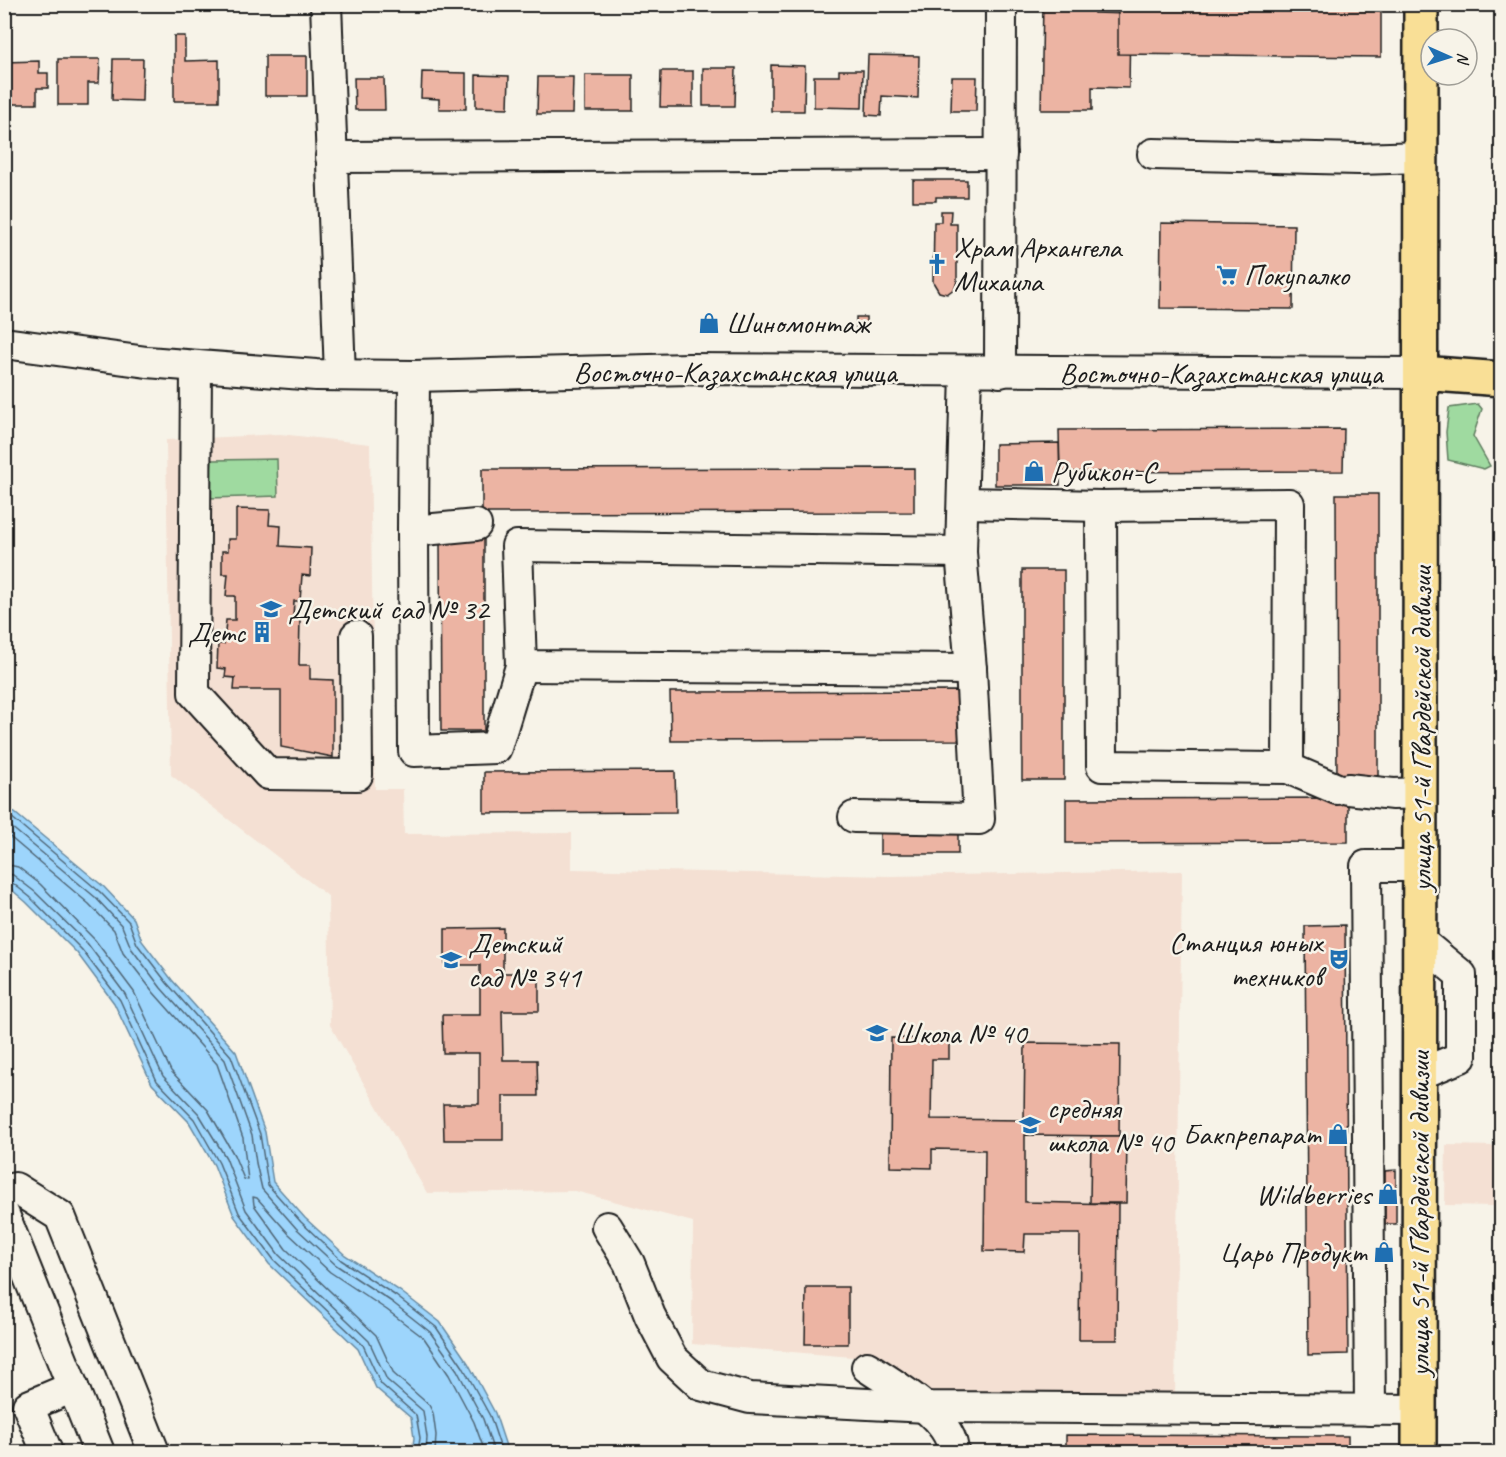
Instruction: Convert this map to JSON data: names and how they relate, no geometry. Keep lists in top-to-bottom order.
{
  "streets": {
    "main road": ["Восточно-Казахстанская улица", "улица 51-й Гвардейской дивизии"]
  },
  "crossings": [
    ["Восточно-Казахстанская улица", "улица 51-й Гвардейской дивизии"]
  ],
  "places": {
    "church": ["Храм Архангела Михаила"],
    "supermarket": ["Покупалко"],
    "shop": [
      "Шиномонтаж",
      "Рубикон-С",
      "Бакпрепарат",
      "Wildberries",
      "Царь Продукт"
    ],
    "school or university": [
      "Детский сад № 32",
      "Детский сад № 341",
      "Школа № 40",
      "средняя школа № 40"
    ],
    "building": ["Детс"],
    "theatre": ["Станция юных техников"]
  },
  "north": "right"
}
